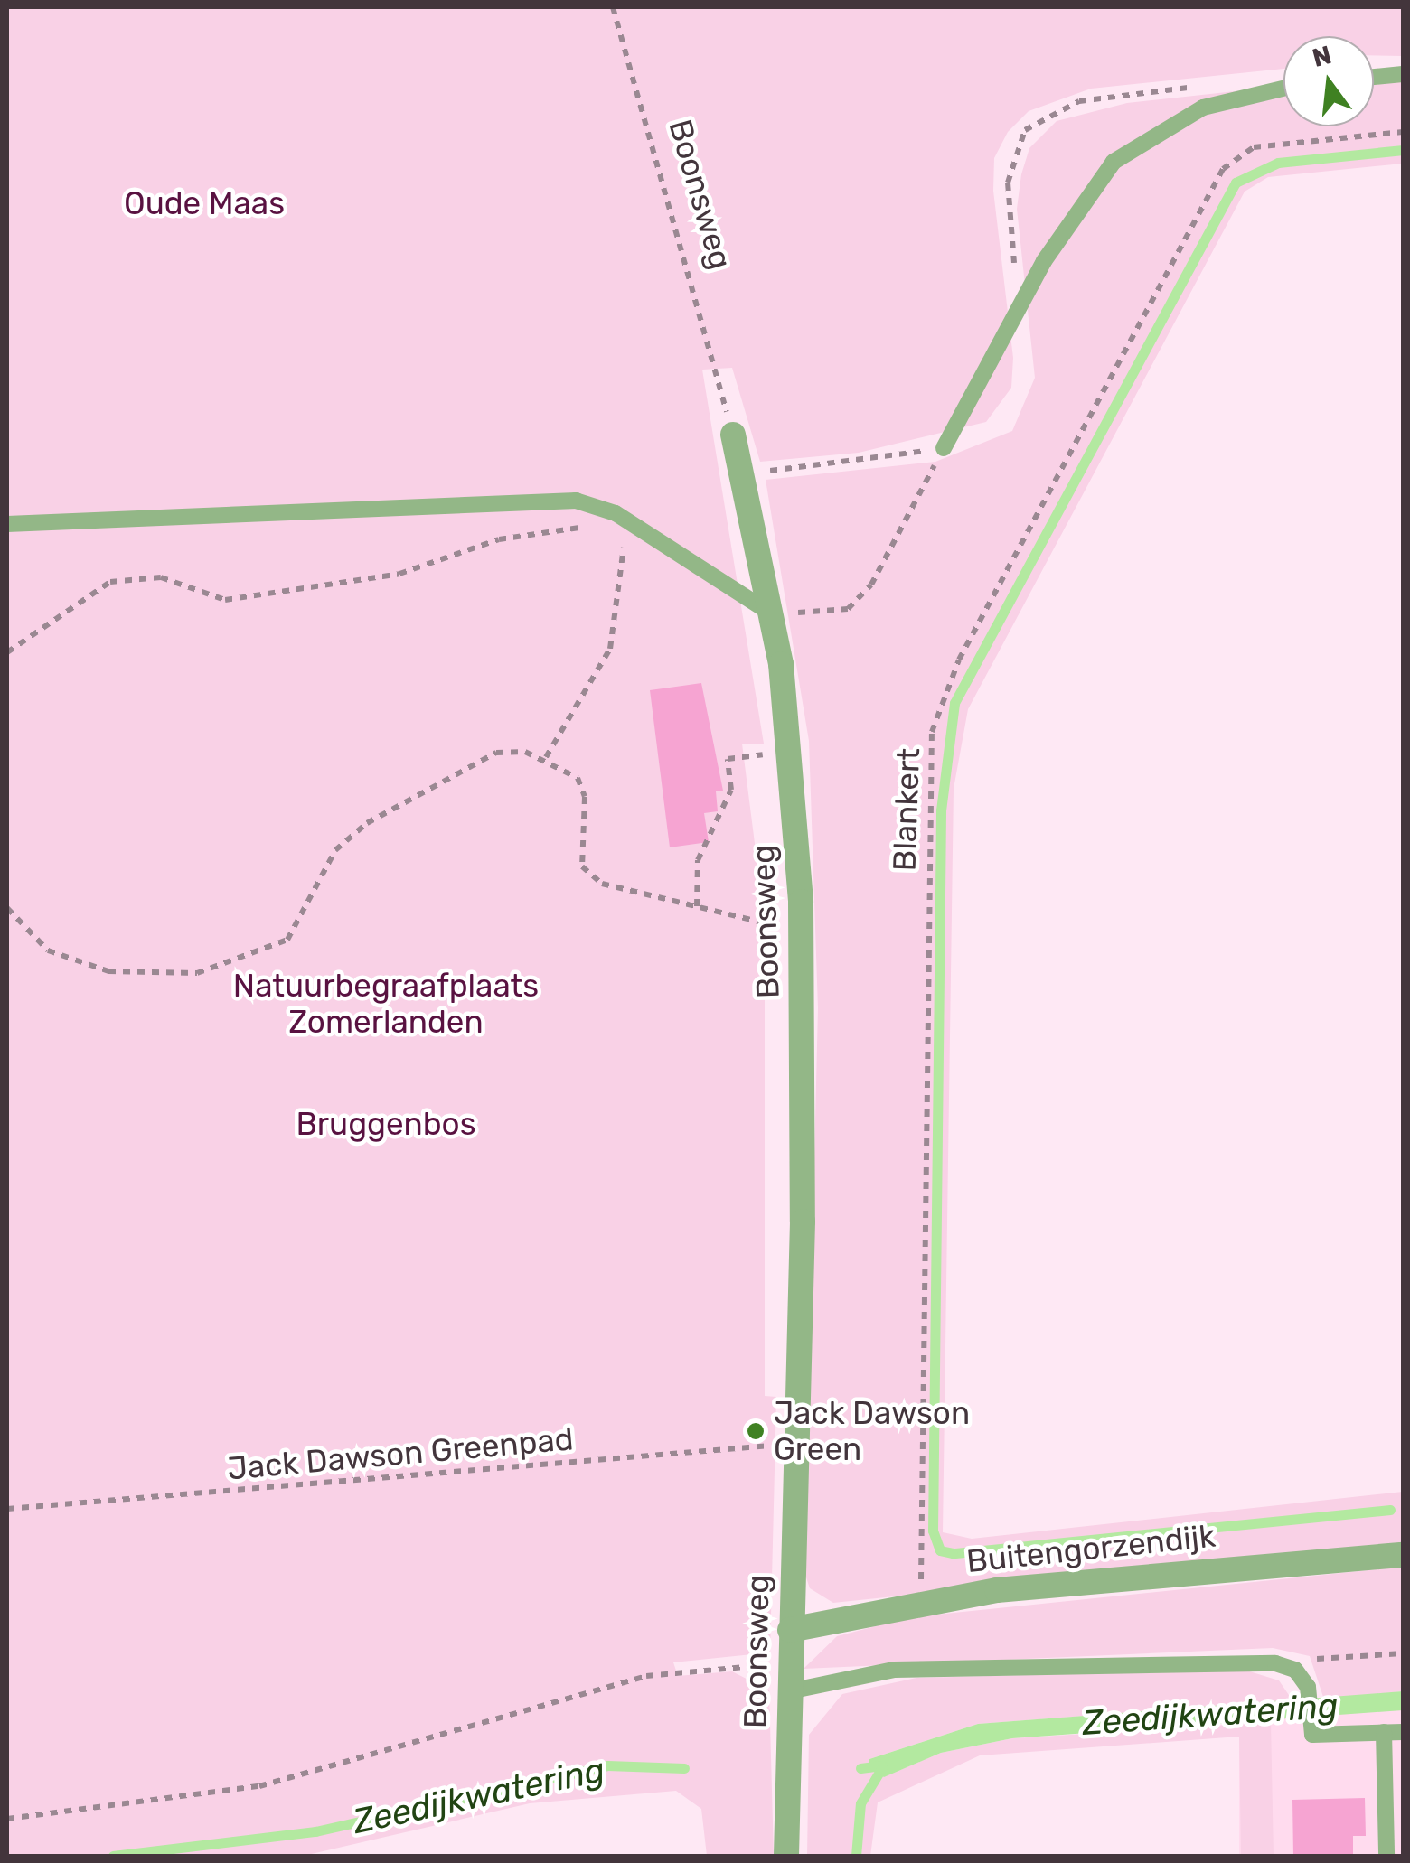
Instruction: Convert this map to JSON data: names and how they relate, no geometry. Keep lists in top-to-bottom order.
{
  "streets": {
    "street": ["Boonsweg", "Buitengorzendijk"],
    "path": ["Blankert", "Jack Dawson Greenpad"]
  },
  "crossings": [
    ["Boonsweg", "Jack Dawson Greenpad"],
    ["Boonsweg", "Buitengorzendijk"],
    ["Blankert", "Buitengorzendijk"]
  ],
  "water": ["Zeedijkwatering"],
  "parks": ["Oude Maas", "Natuurbegraafplaats Zomerlanden", "Bruggenbos"],
  "places": ["Jack Dawson Green"],
  "north": "top"
}
